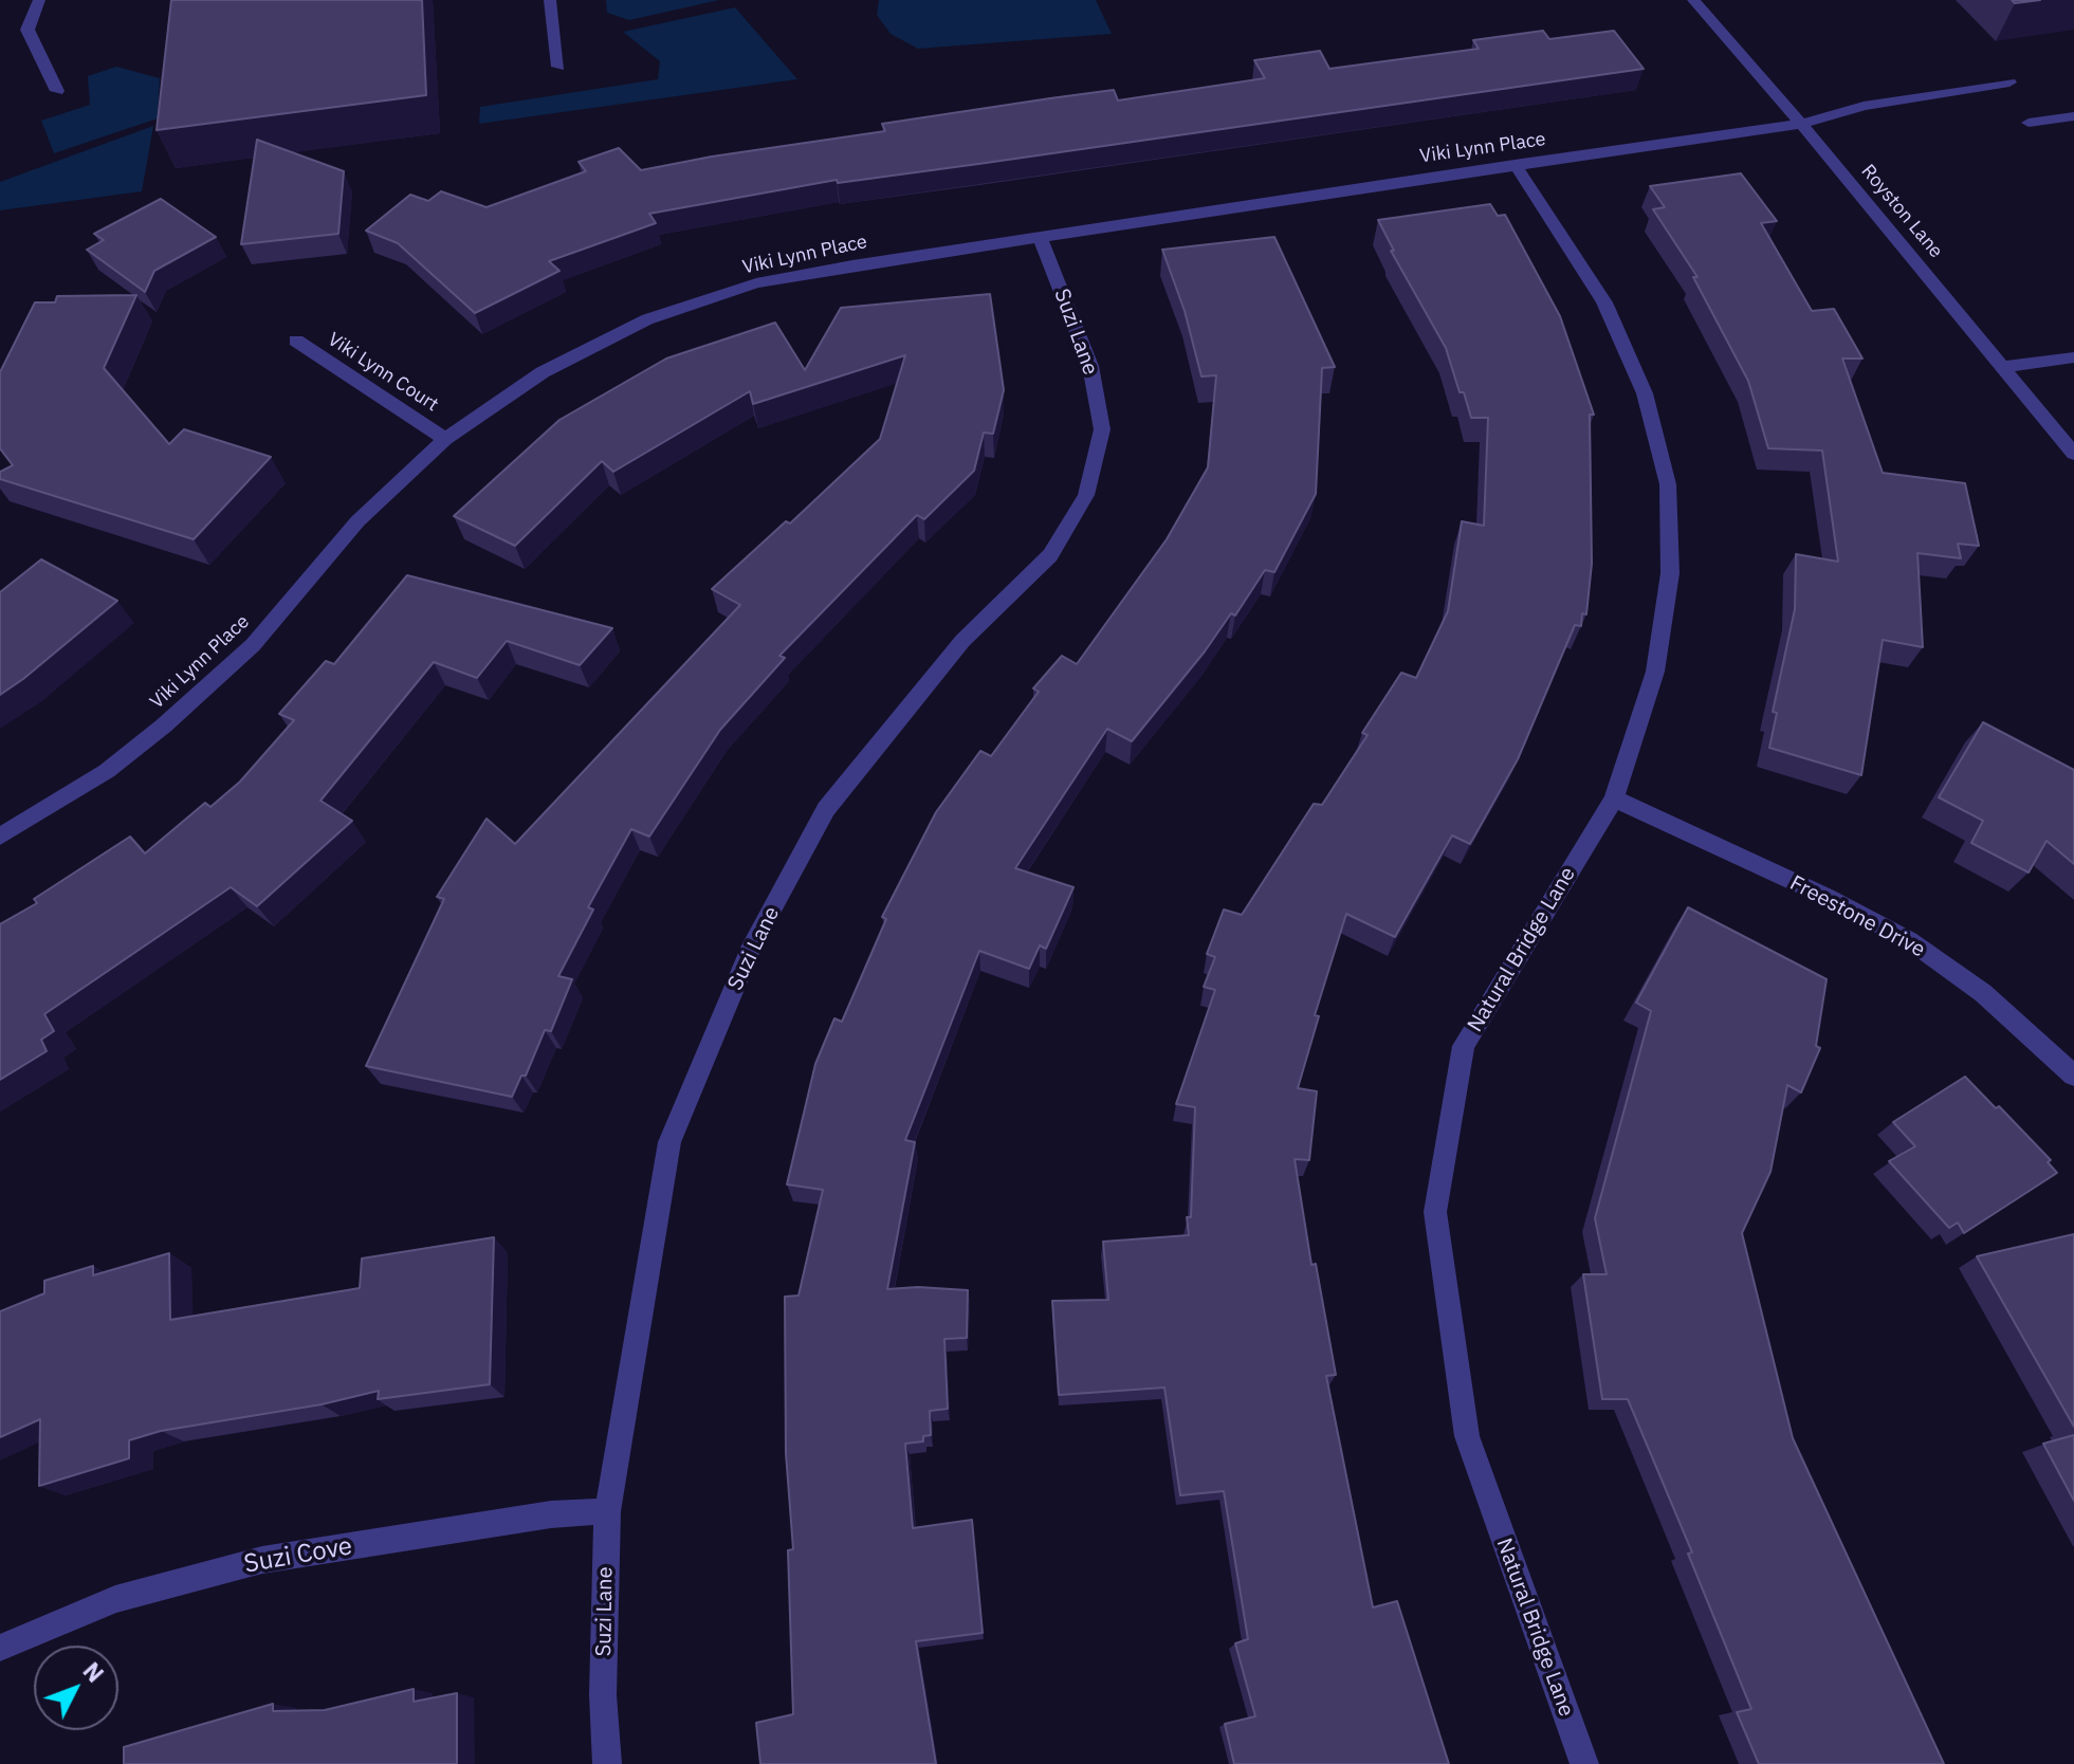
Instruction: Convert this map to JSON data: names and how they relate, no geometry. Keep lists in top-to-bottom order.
{
  "streets": {
    "street": [
      "Viki Lynn Place",
      "Royston Lane",
      "Suzi Lane",
      "Viki Lynn Court",
      "Freestone Drive",
      "Natural Bridge Lane",
      "Suzi Cove"
    ]
  },
  "crossings": [
    ["Viki Lynn Place", "Royston Lane"],
    ["Viki Lynn Place", "Suzi Lane"],
    ["Viki Lynn Place", "Viki Lynn Court"],
    ["Viki Lynn Place", "Natural Bridge Lane"],
    ["Suzi Lane", "Suzi Cove"],
    ["Freestone Drive", "Natural Bridge Lane"]
  ],
  "north": "top right"
}
